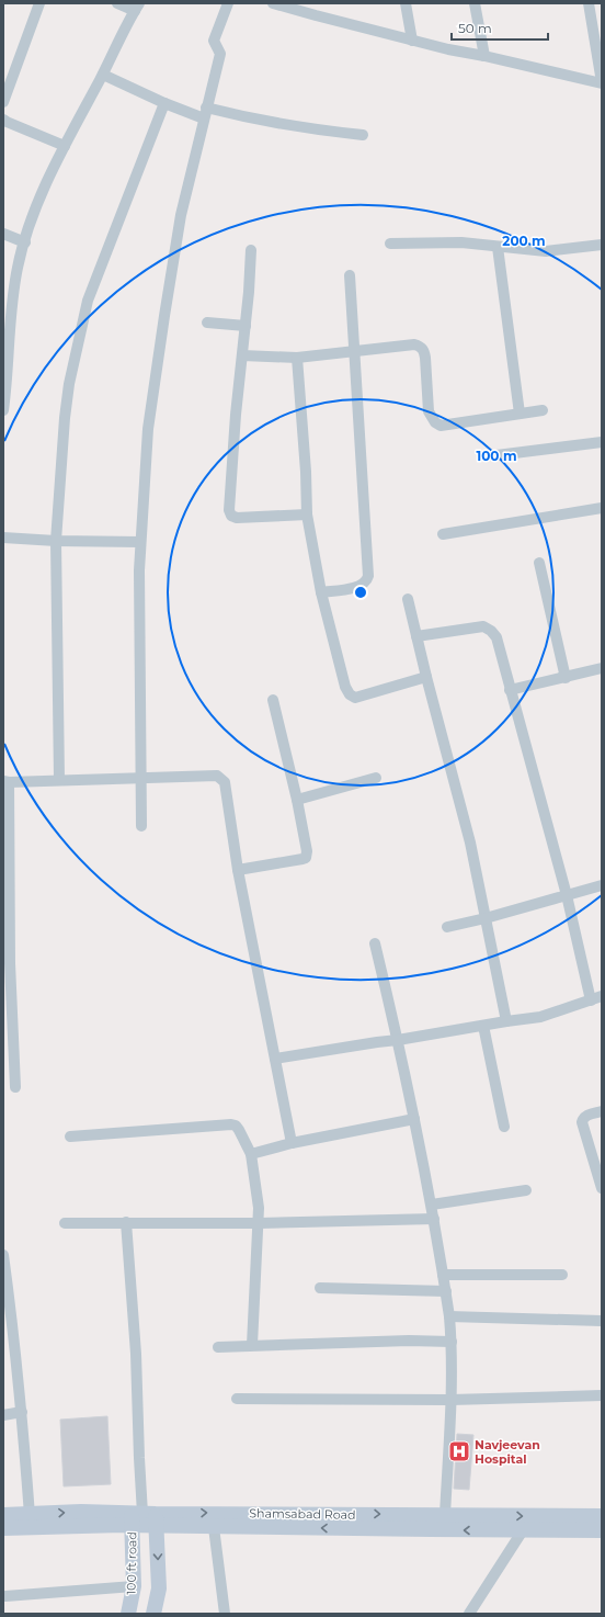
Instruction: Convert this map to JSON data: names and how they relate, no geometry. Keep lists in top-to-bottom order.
{
  "streets": {
    "main road": ["Shamsabad Road", "100 ft road"]
  },
  "crossings": [
    ["Shamsabad Road", "100 ft road"]
  ],
  "places": {
    "hospital": ["Navjeevan Hospital"]
  },
  "scale_bar": "50 m",
  "rings": ["200 m", "100 m"]
}
